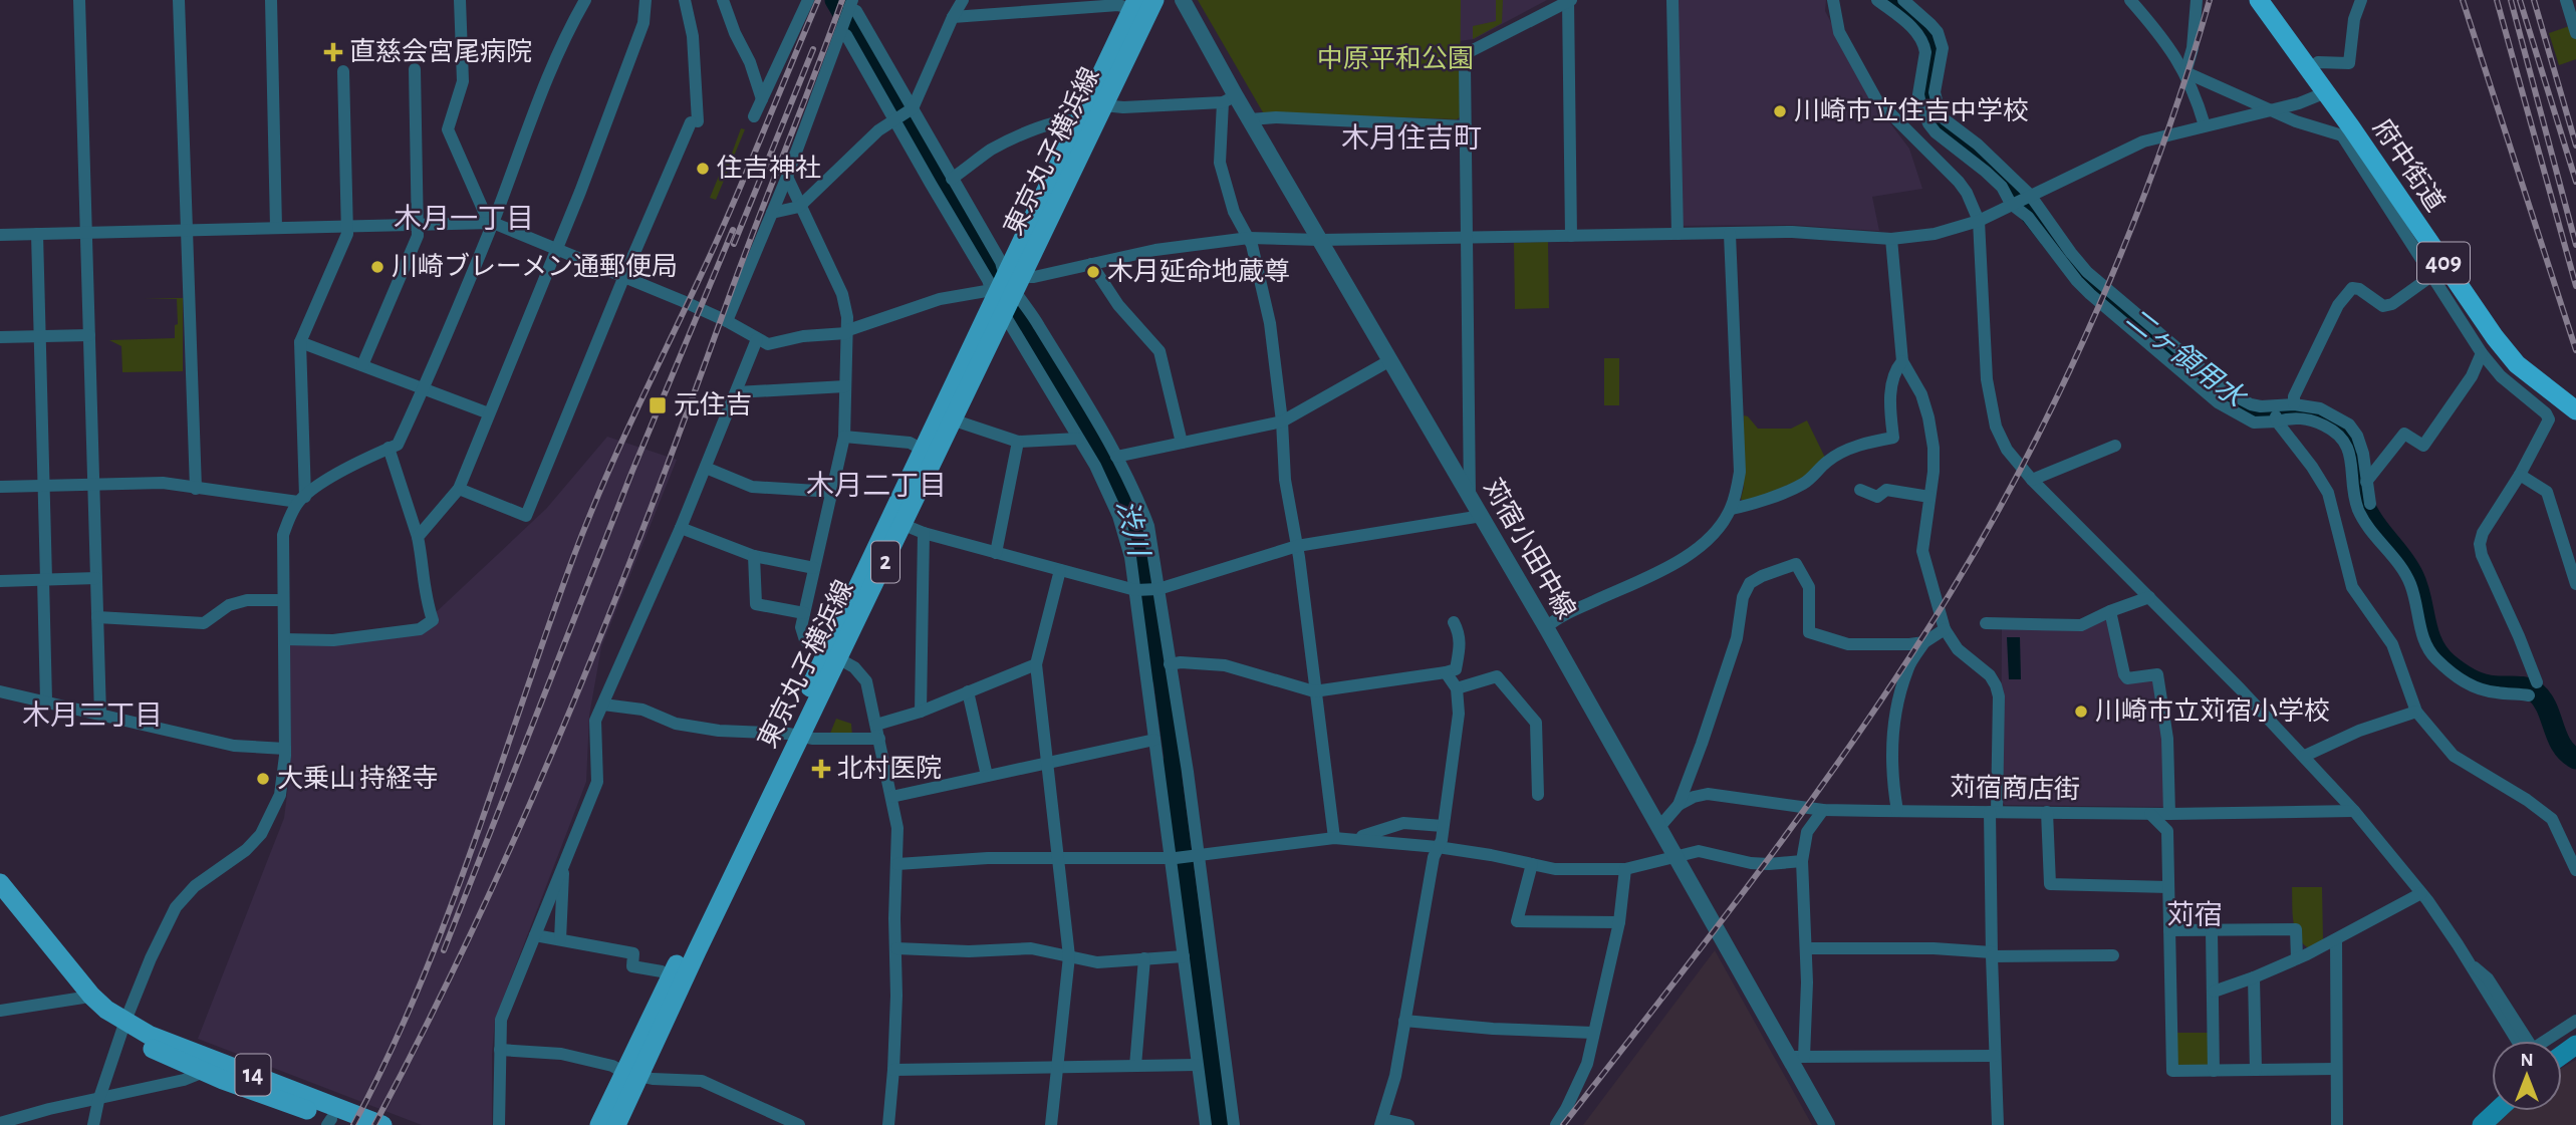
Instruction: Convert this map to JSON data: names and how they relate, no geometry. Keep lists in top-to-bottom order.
{
  "streets": {
    "highway": ["府中街道", "409"],
    "main road": ["東京丸子横浜線", "2", "14"],
    "street": ["苅宿小田中線", "苅宿商店街"]
  },
  "districts": [
    "木月住吉町",
    "木月一丁目",
    "木月二丁目",
    "木月三丁目",
    "苅宿"
  ],
  "water": ["二ヶ領用水", "渋川"],
  "parks": ["中原平和公園"],
  "places": {
    "health": ["直慈会宮尾病院", "北村医院"],
    "other": [
      "川崎市立住吉中学校",
      "住吉神社",
      "川崎ブレーメン通郵便局",
      "木月延命地蔵尊",
      "川崎市立苅宿小学校",
      "大乗山 持経寺"
    ],
    "transit": ["元住吉"]
  },
  "north": "top"
}
